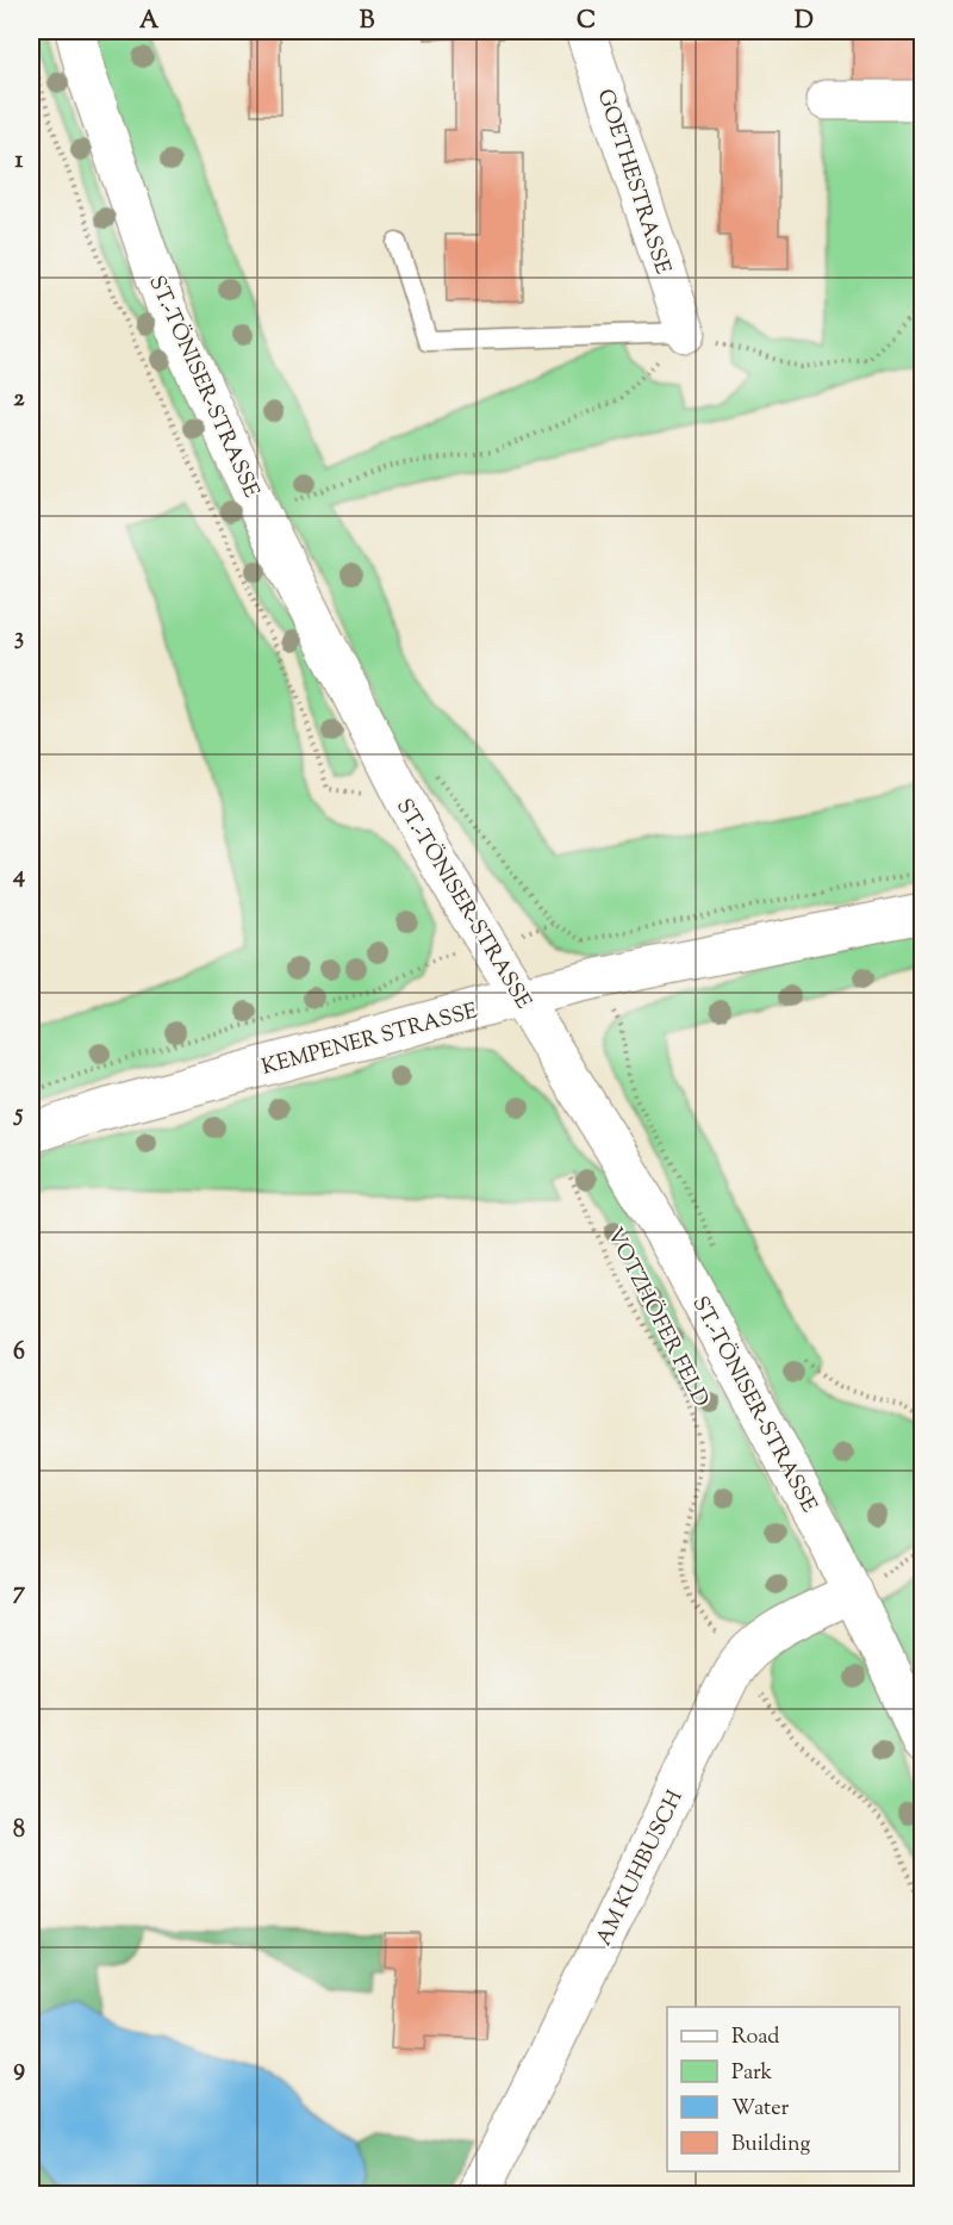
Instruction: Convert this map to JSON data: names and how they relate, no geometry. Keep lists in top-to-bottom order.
{
  "streets": {
    "main road": [
      "GOETHESTRASSE",
      "ST.-TÖNISER-STRASSE",
      "KEMPENER STRASSE",
      "AM KUHBUSCH"
    ],
    "path": ["VOTZHÖFER FELD"]
  },
  "crossings": [
    ["ST.-TÖNISER-STRASSE", "KEMPENER STRASSE"],
    ["ST.-TÖNISER-STRASSE", "AM KUHBUSCH"],
    ["VOTZHÖFER FELD", "AM KUHBUSCH"]
  ],
  "legend": [
    "Road",
    "Park",
    "Water",
    "Building"
  ],
  "grid": {
    "columns": [
      "A",
      "B",
      "C",
      "D"
    ],
    "rows": [
      "1",
      "2",
      "3",
      "4",
      "5",
      "6",
      "7",
      "8",
      "9"
    ]
  }
}
